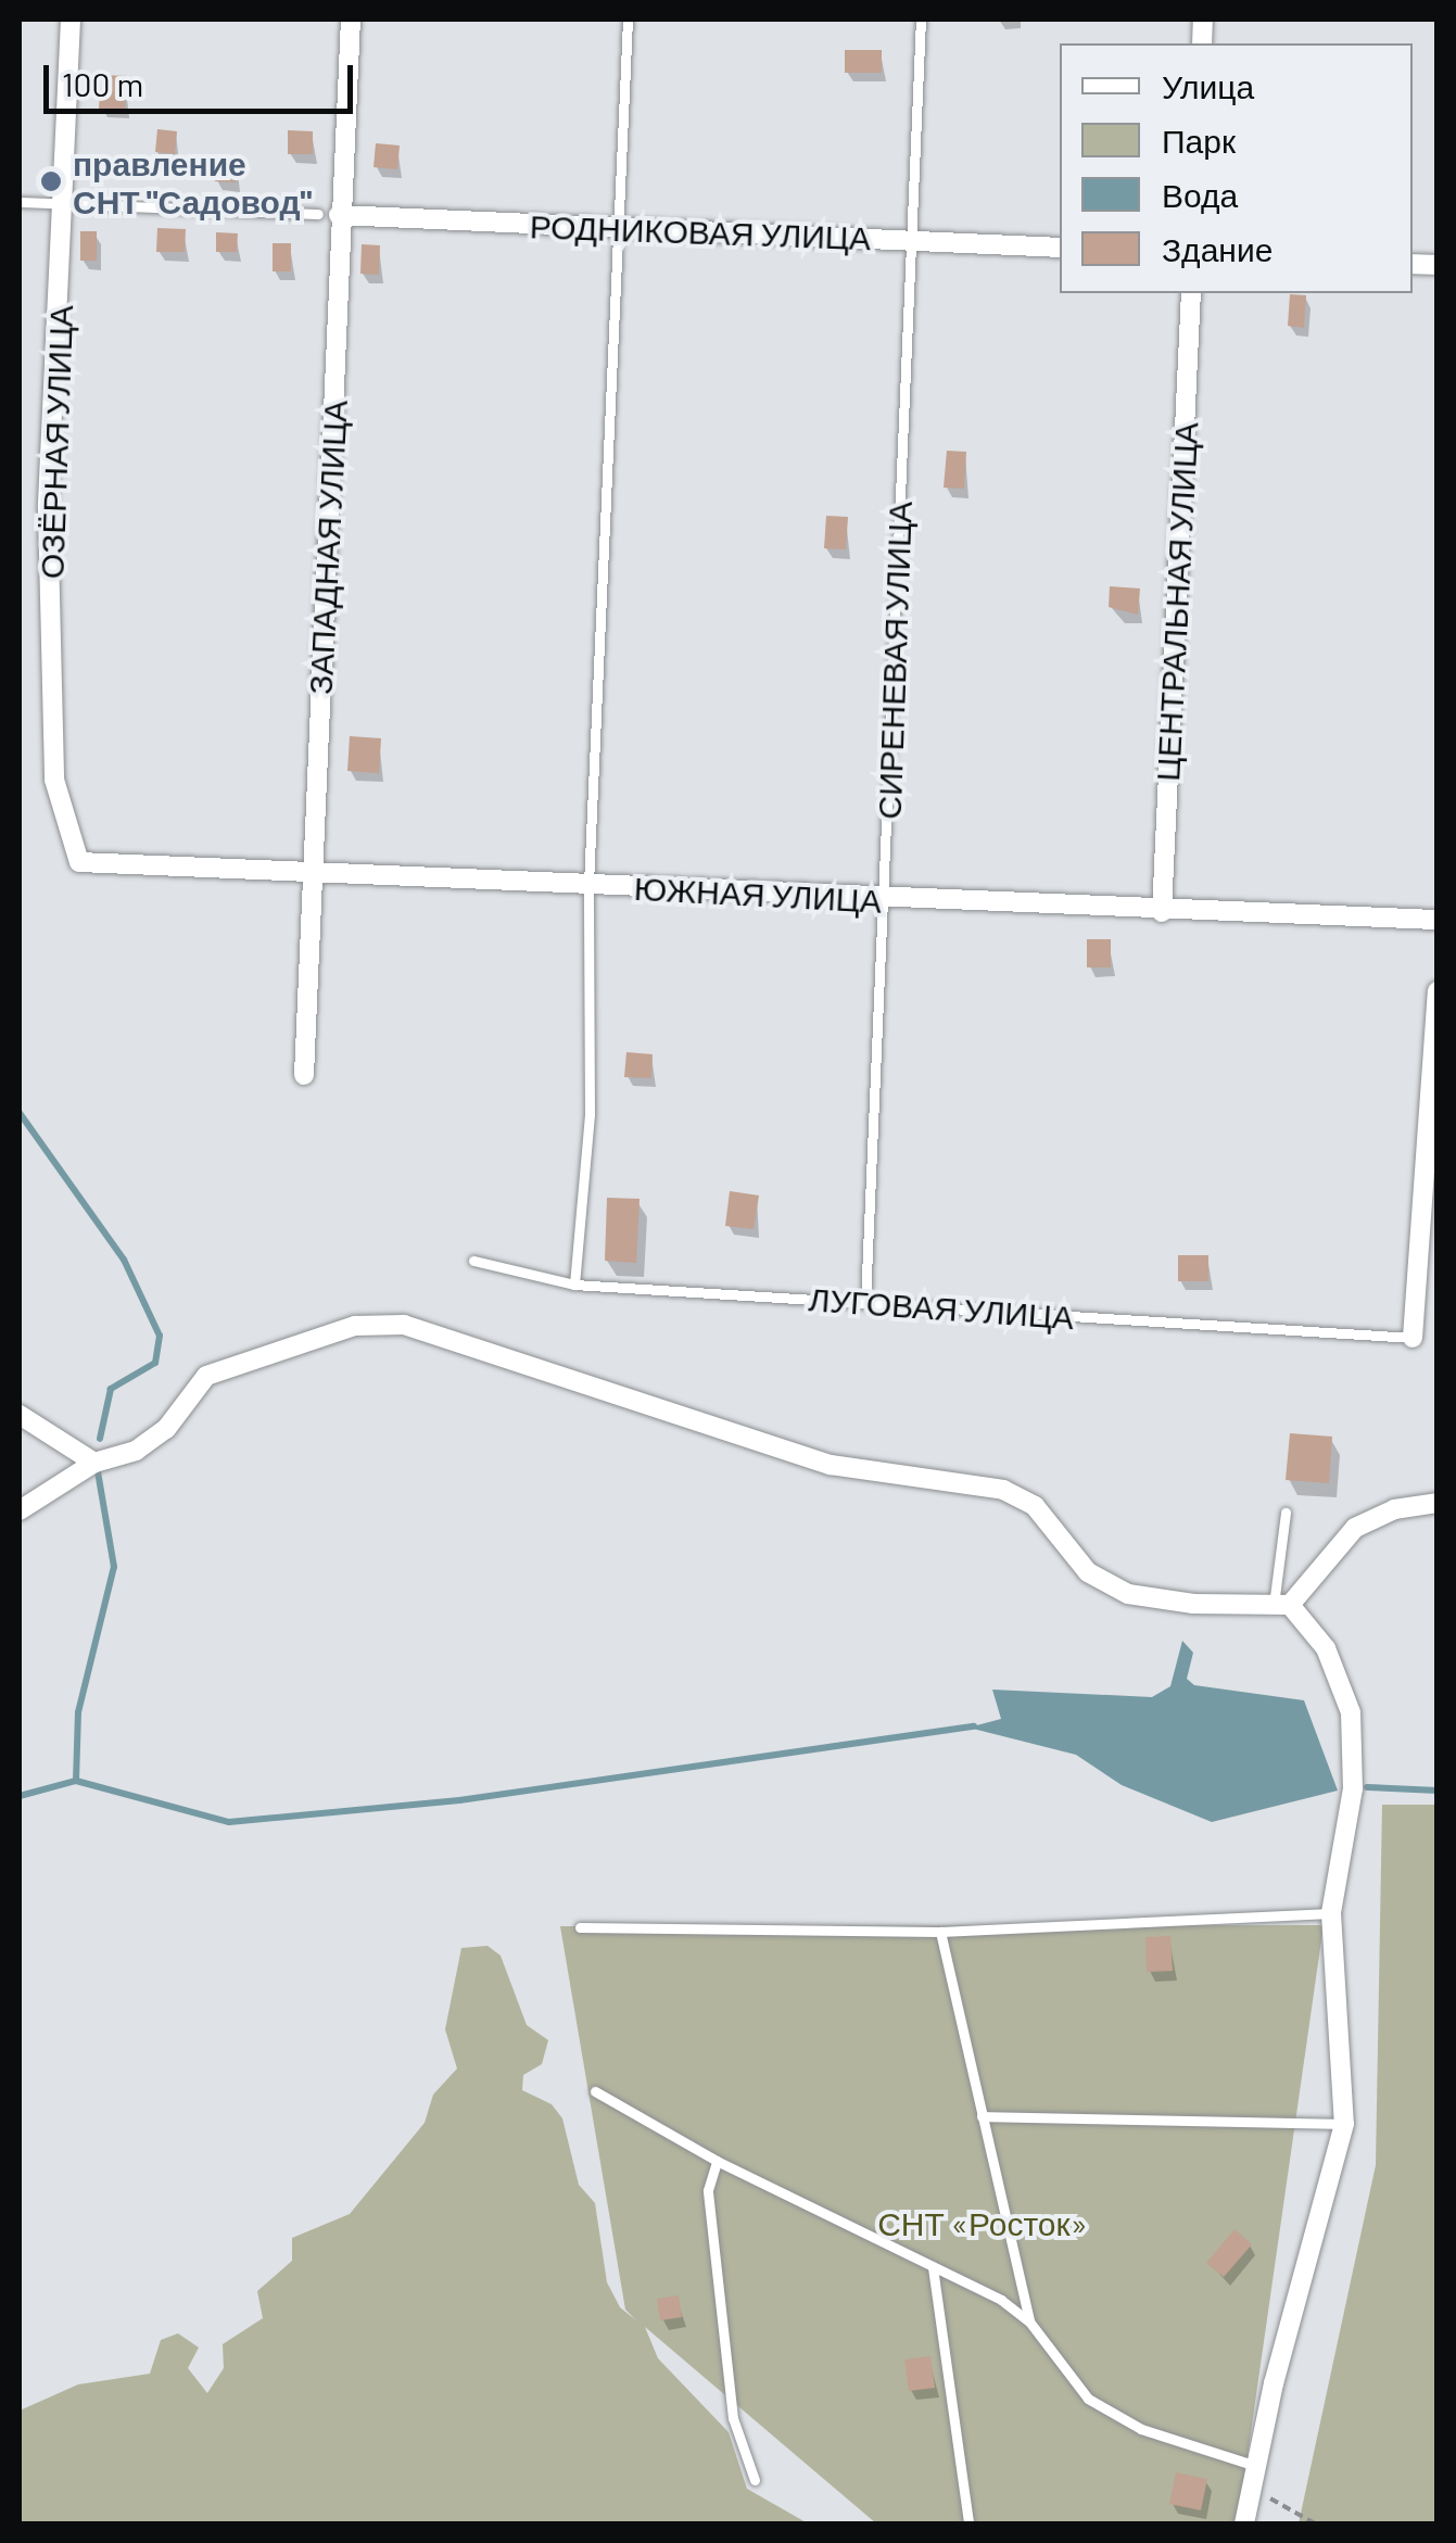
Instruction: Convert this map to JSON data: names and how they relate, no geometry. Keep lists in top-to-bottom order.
{
  "streets": {
    "street": [
      "РОДНИКОВАЯ УЛИЦА",
      "ОЗЁРНАЯ УЛИЦА",
      "ЗАПАДНАЯ УЛИЦА",
      "ЦЕНТРАЛЬНАЯ УЛИЦА",
      "ЮЖНАЯ УЛИЦА"
    ],
    "lane": ["СИРЕНЕВАЯ УЛИЦА", "ЛУГОВАЯ УЛИЦА"]
  },
  "crossings": [
    ["РОДНИКОВАЯ УЛИЦА", "ОЗЁРНАЯ УЛИЦА"],
    ["РОДНИКОВАЯ УЛИЦА", "ЗАПАДНАЯ УЛИЦА"],
    ["РОДНИКОВАЯ УЛИЦА", "СИРЕНЕВАЯ УЛИЦА"],
    ["ОЗЁРНАЯ УЛИЦА", "ЮЖНАЯ УЛИЦА"],
    ["ЗАПАДНАЯ УЛИЦА", "ЮЖНАЯ УЛИЦА"],
    ["ЦЕНТРАЛЬНАЯ УЛИЦА", "ЮЖНАЯ УЛИЦА"],
    ["СИРЕНЕВАЯ УЛИЦА", "ЮЖНАЯ УЛИЦА"],
    ["СИРЕНЕВАЯ УЛИЦА", "ЛУГОВАЯ УЛИЦА"]
  ],
  "parks": ["СНТ «Росток»"],
  "places": ["правление СНТ \"Садовод\""],
  "legend": [
    "Улица",
    "Парк",
    "Вода",
    "Здание"
  ],
  "scale_bar": "100 m"
}
